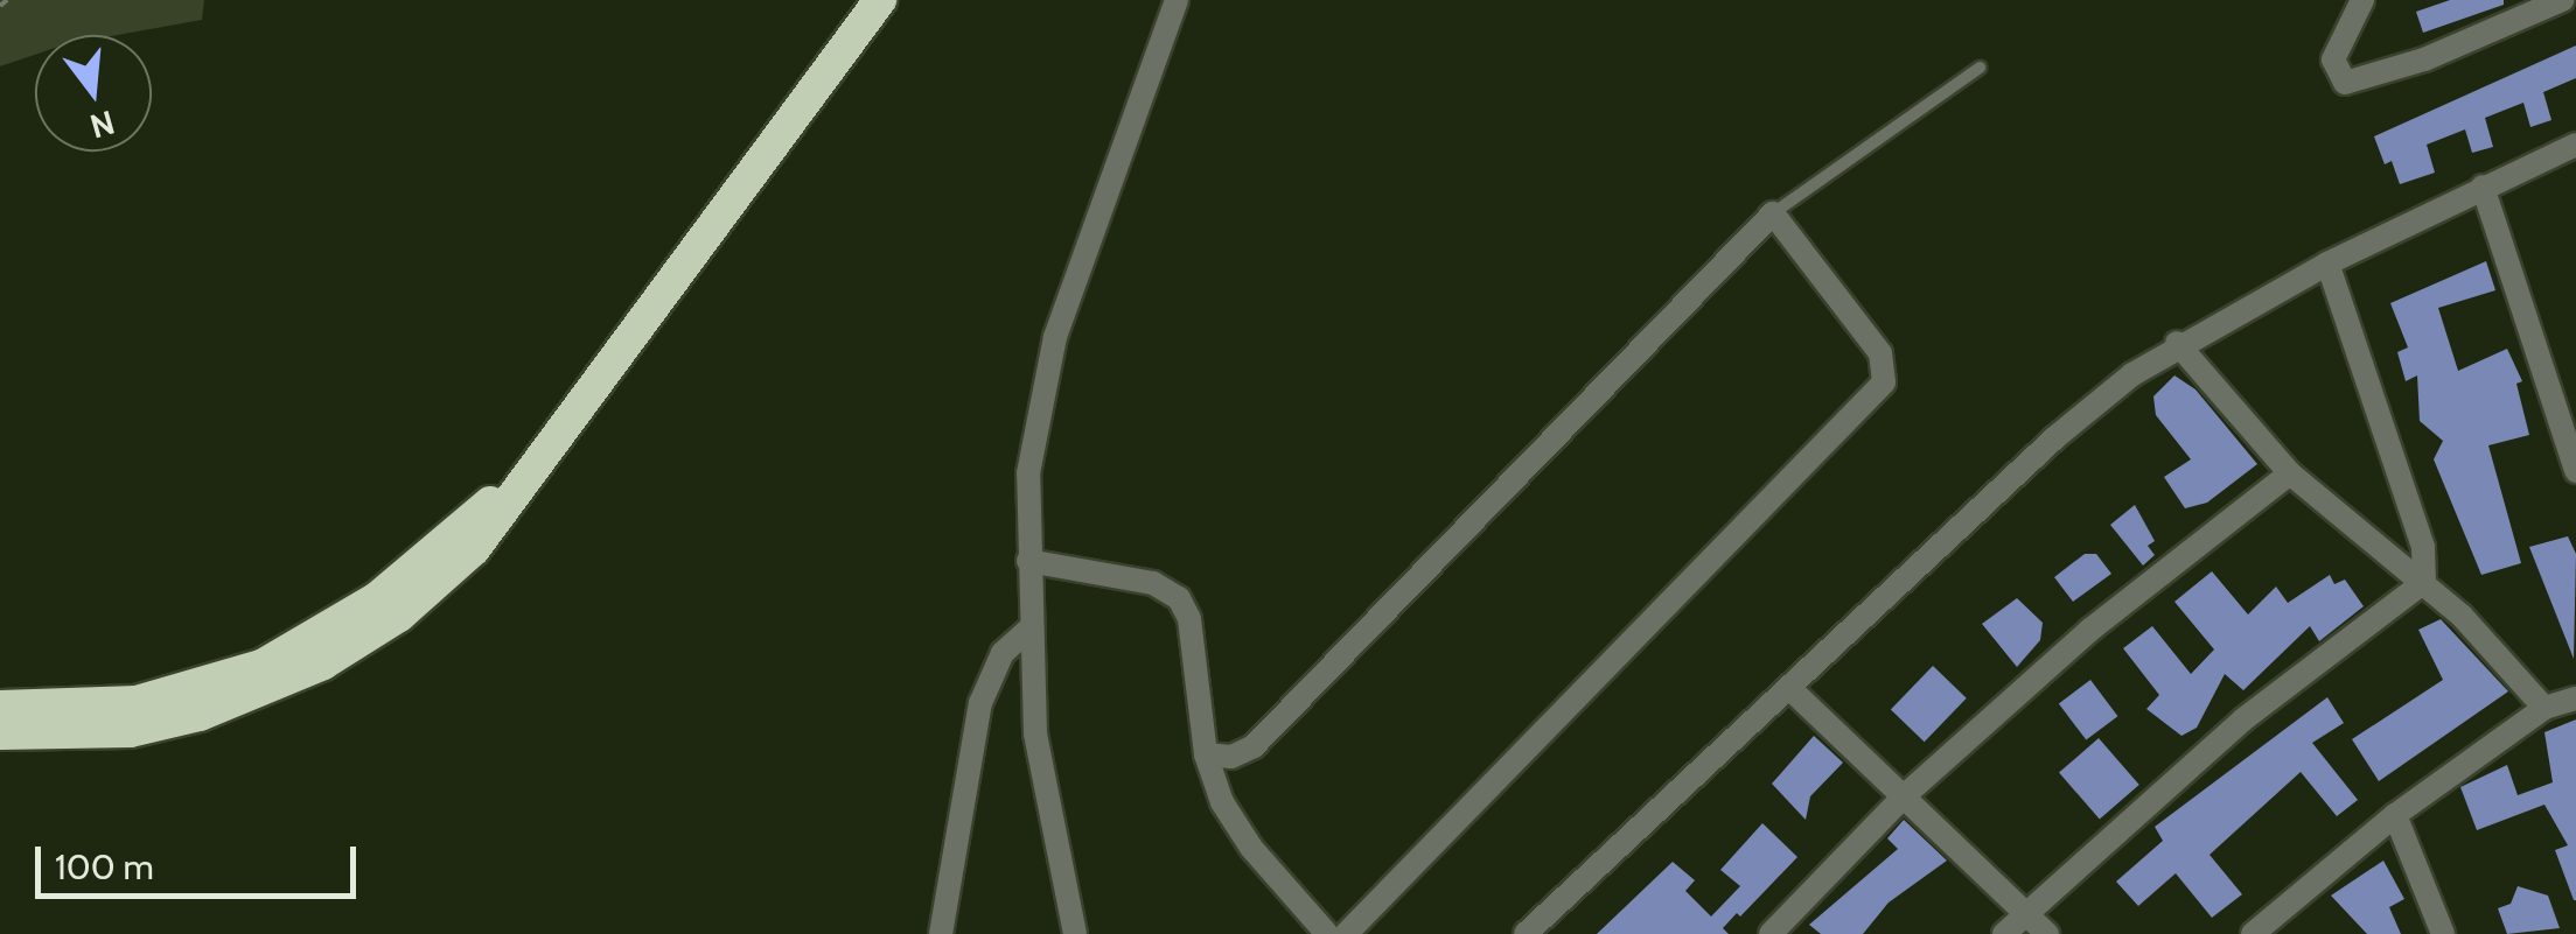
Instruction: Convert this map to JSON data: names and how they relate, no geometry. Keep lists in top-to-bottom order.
{
  "scale_bar": "100 m",
  "north": "bottom"
}
